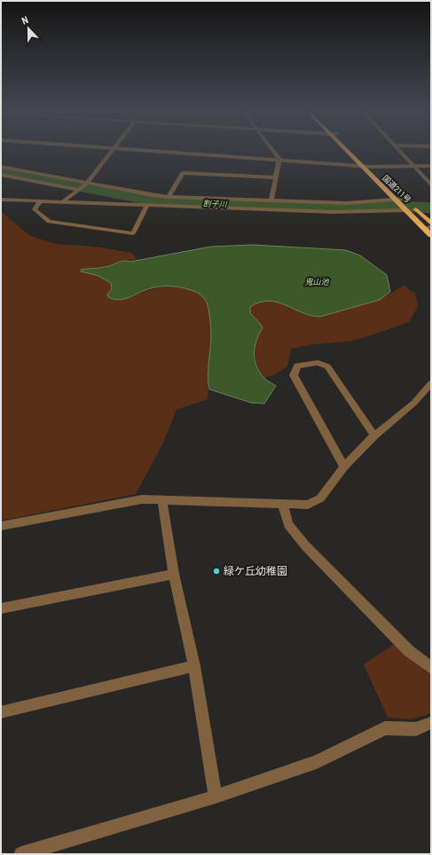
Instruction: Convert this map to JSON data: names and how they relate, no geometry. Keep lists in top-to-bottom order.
{
  "streets": {
    "highway": ["国道211号"]
  },
  "water": ["割子川", "鬼山池"],
  "places": ["緑ケ丘幼稚園"],
  "north": "top"
}
